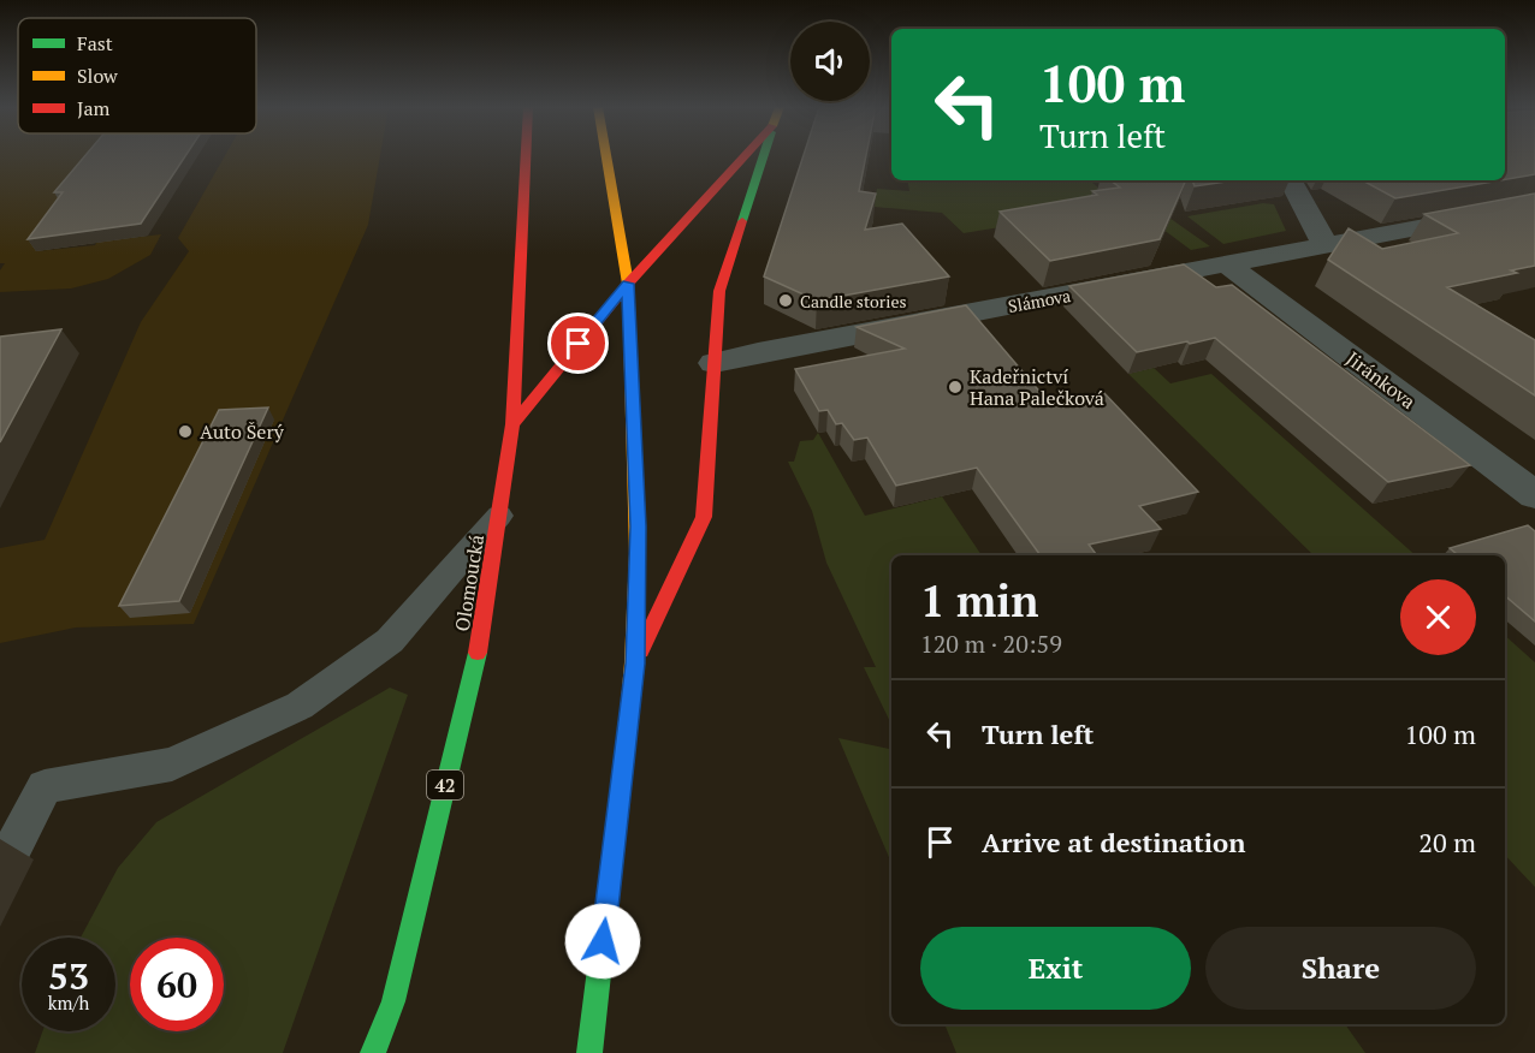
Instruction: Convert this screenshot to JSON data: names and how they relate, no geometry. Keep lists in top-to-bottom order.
{
  "streets": {
    "main road": ["Olomoucká", "42"],
    "street": ["Slámova", "Jiránkova"]
  },
  "crossings": [
    ["Slámova", "Jiránkova"]
  ],
  "places": ["Candle stories", "Kadeřnictví Hana Palečková", "Auto Šerý"],
  "legend": ["Fast", "Slow", "Jam"],
  "page": {
    "turn": ["100 m", "Turn left"],
    "heading": ["1 min", "120 m · 20:59"],
    "list": [
      {
        "name": "Turn left",
        "value": "100 m"
      },
      {
        "name": "Arrive at destination",
        "value": "20 m"
      }
    ],
    "buttons": ["Exit", "Share"],
    "speed": "53 km/h",
    "limit": "60"
  }
}
